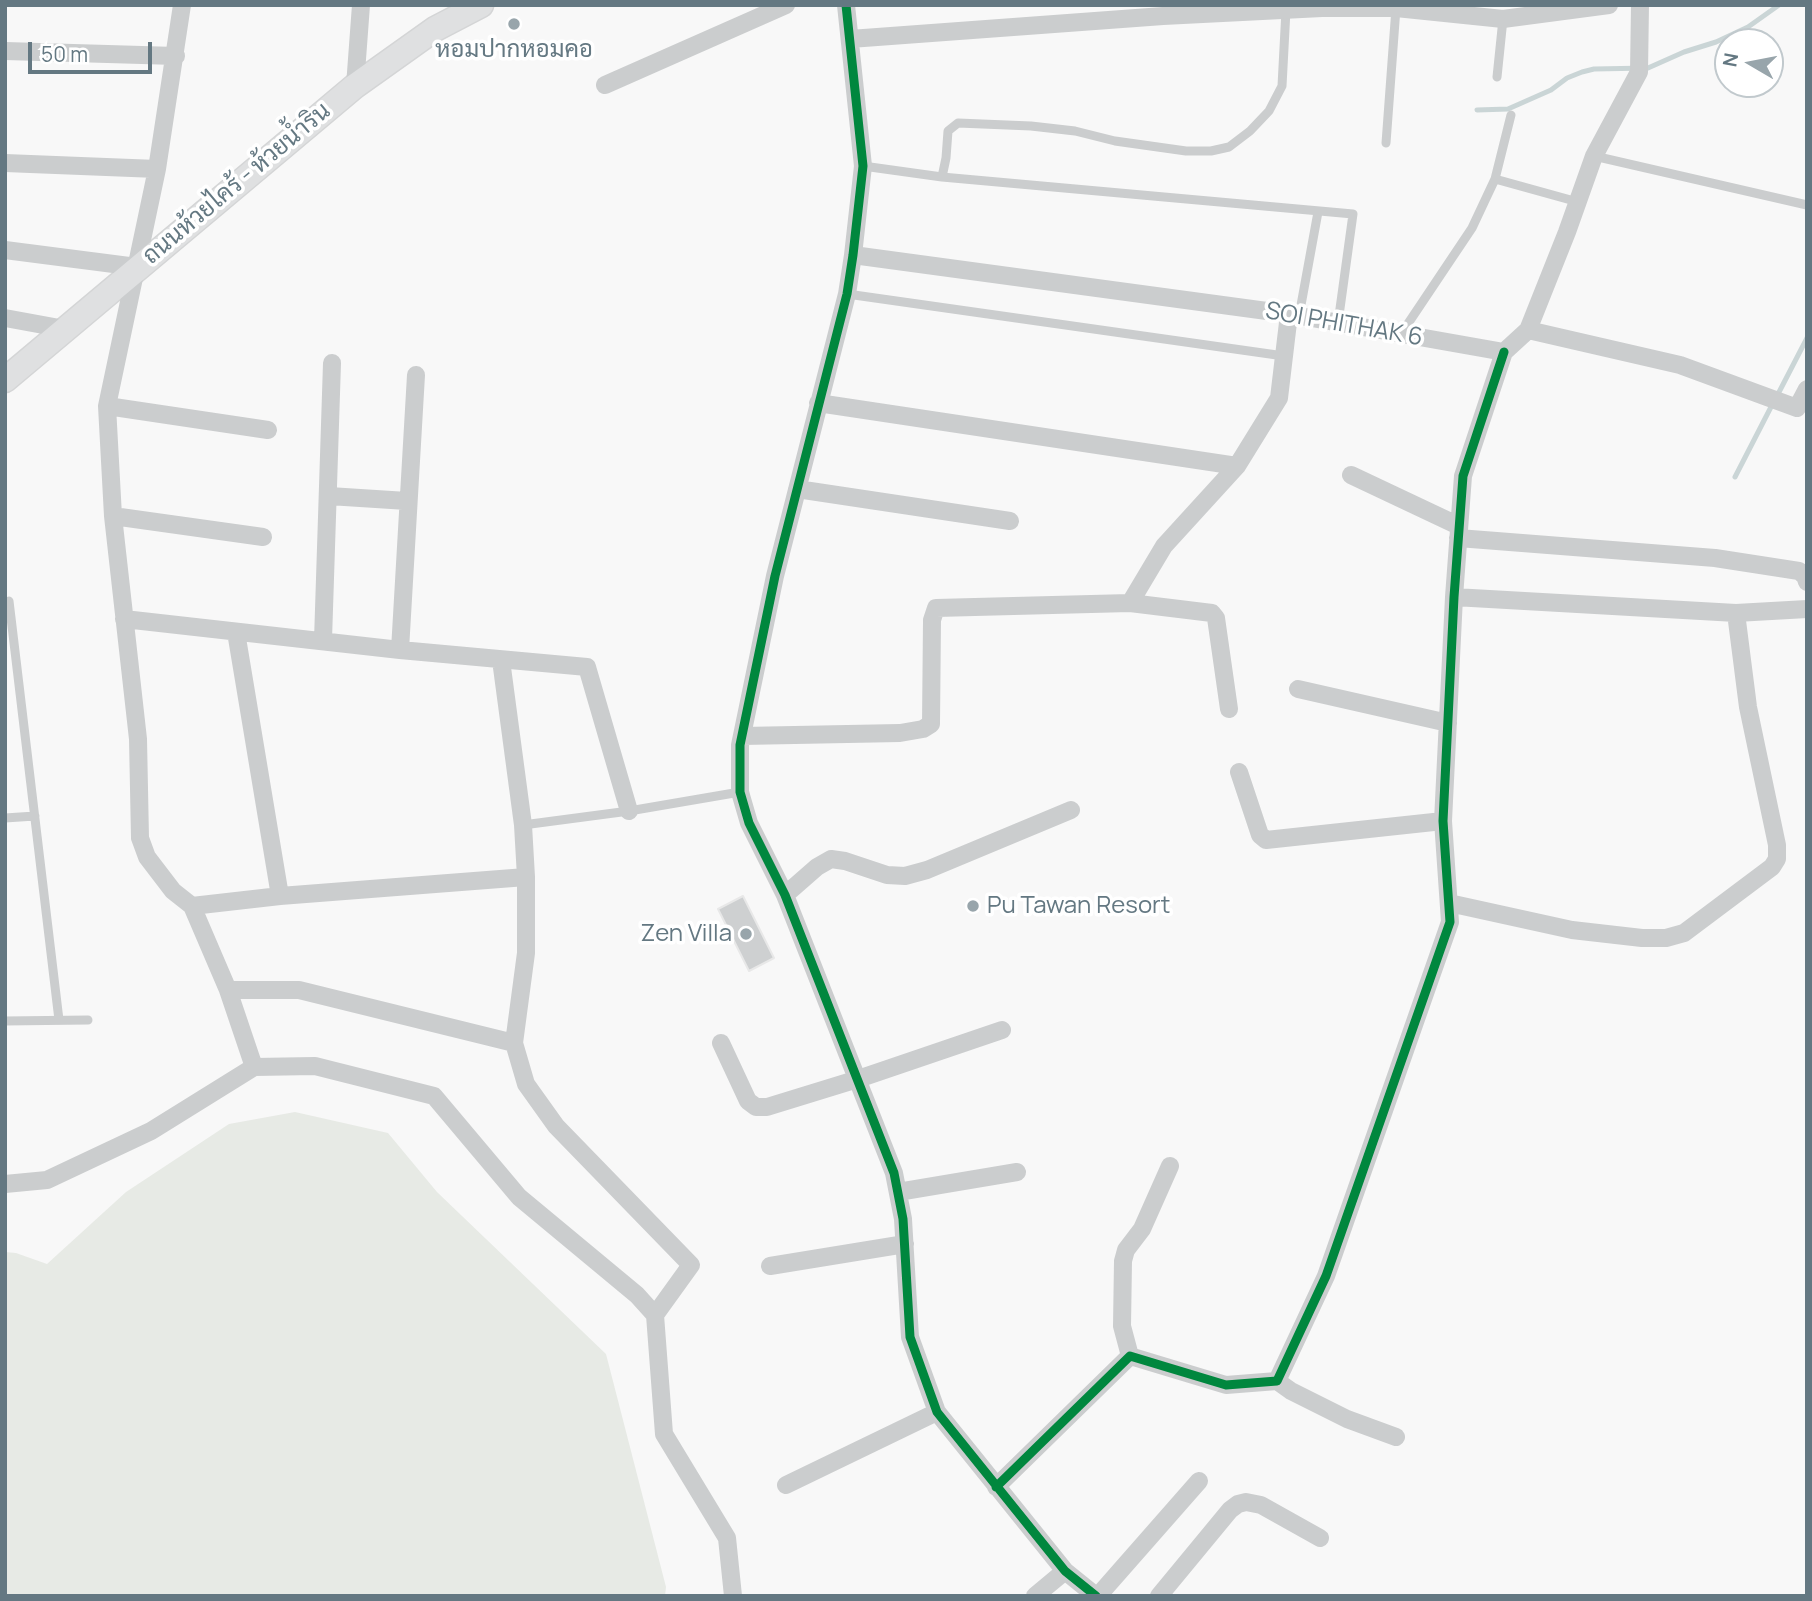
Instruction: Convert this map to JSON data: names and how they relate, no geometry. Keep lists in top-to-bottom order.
{
  "streets": {
    "main road": ["ถนนห้วยไคร้ - ห้วยน้ำริน"],
    "street": ["SOI PHITHAK 6"]
  },
  "places": ["หอมปากหอมคอ", "Pu Tawan Resort", "Zen Villa"],
  "scale_bar": "50 m",
  "north": "left"
}
